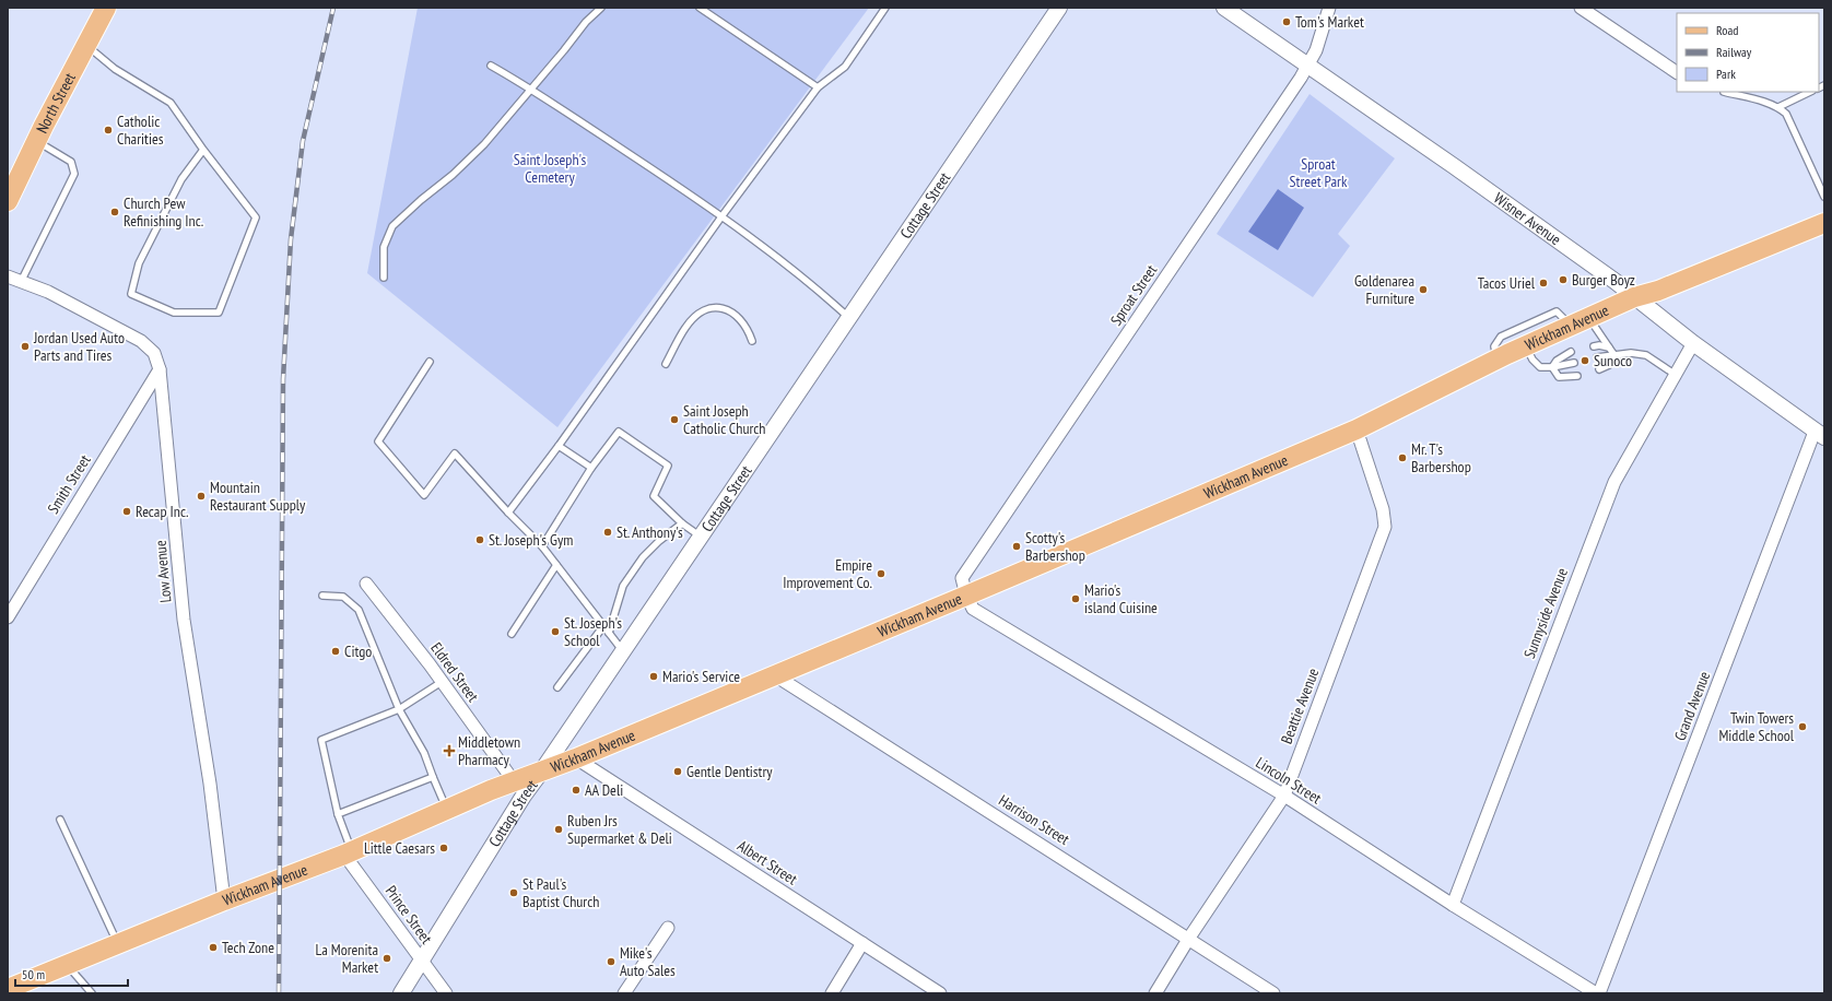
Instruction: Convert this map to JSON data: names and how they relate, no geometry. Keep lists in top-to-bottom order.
{
  "streets": {
    "main road": ["North Street", "Wickham Avenue"],
    "street": [
      "Cottage Street",
      "Wisner Avenue",
      "Sproat Street",
      "Smith Street",
      "Low Avenue",
      "Sunnyside Avenue",
      "Eldred Street",
      "Beattie Avenue",
      "Grand Avenue",
      "Lincoln Street",
      "Harrison Street",
      "Albert Street",
      "Prince Street"
    ]
  },
  "crossings": [
    ["Cottage Street", "Wickham Avenue"],
    ["Cottage Street", "Prince Street"],
    ["Wisner Avenue", "Sproat Street"],
    ["Wisner Avenue", "Wickham Avenue"],
    ["Wisner Avenue", "Sunnyside Avenue"],
    ["Wisner Avenue", "Grand Avenue"],
    ["Sproat Street", "Wickham Avenue"],
    ["Sproat Street", "Lincoln Street"],
    ["Wickham Avenue", "Low Avenue"],
    ["Wickham Avenue", "Eldred Street"],
    ["Wickham Avenue", "Beattie Avenue"],
    ["Wickham Avenue", "Lincoln Street"],
    ["Wickham Avenue", "Harrison Street"],
    ["Wickham Avenue", "Albert Street"],
    ["Wickham Avenue", "Prince Street"],
    ["Smith Street", "Low Avenue"],
    ["Sunnyside Avenue", "Lincoln Street"],
    ["Beattie Avenue", "Lincoln Street"],
    ["Beattie Avenue", "Harrison Street"],
    ["Grand Avenue", "Lincoln Street"]
  ],
  "parks": ["Saint Joseph's Cemetery", "Sproat Street Park"],
  "places": {
    "other": [
      "Tom's Market",
      "Catholic Charities",
      "Church Pew Refinishing Inc.",
      "Burger Boyz",
      "Tacos Uriel",
      "Goldenarea Furniture",
      "Jordan Used Auto Parts and Tires",
      "Sunoco",
      "Saint Joseph Catholic Church",
      "Mr. T's Barbershop",
      "Mountain Restaurant Supply",
      "Recap Inc.",
      "St. Anthony's",
      "St. Joseph's Gym",
      "Scotty's Barbershop",
      "Empire Improvement Co.",
      "Mario's island Cuisine",
      "St. Joseph's School",
      "Citgo",
      "Mario's Service",
      "Twin Towers Middle School",
      "Gentle Dentistry",
      "AA Deli",
      "Ruben Jrs Supermarket & Deli",
      "Little Caesars",
      "St Paul's Baptist Church",
      "Tech Zone",
      "La Morenita Market",
      "Mike's Auto Sales"
    ],
    "health": ["Middletown Pharmacy"]
  },
  "legend": ["Road", "Railway", "Park"],
  "scale_bar": "50 m"
}
